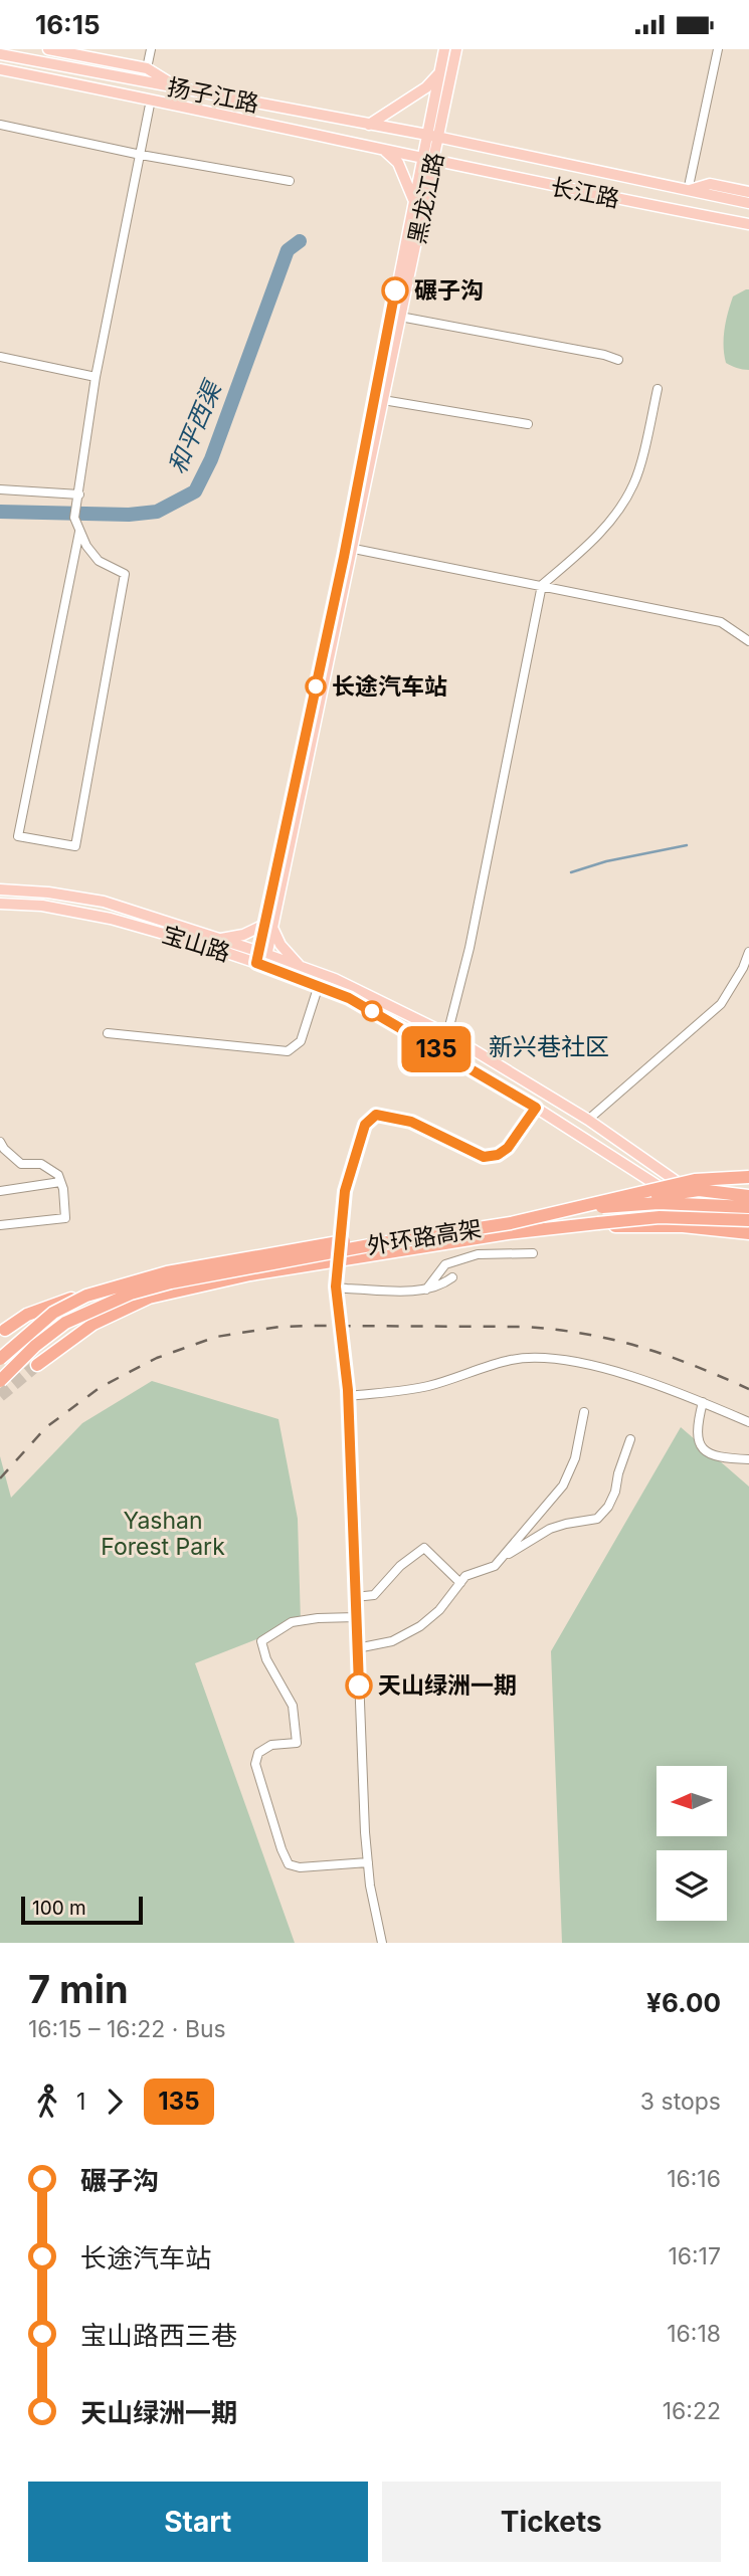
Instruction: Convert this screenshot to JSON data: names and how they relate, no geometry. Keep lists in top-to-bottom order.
{
  "streets": {
    "highway": ["外环路高架"],
    "main road": [
      "扬子江路",
      "长江路",
      "黑龙江路",
      "宝山路"
    ]
  },
  "crossings": [
    ["扬子江路", "长江路"],
    ["扬子江路", "黑龙江路"],
    ["长江路", "黑龙江路"],
    ["黑龙江路", "宝山路"]
  ],
  "districts": ["新兴巷社区"],
  "water": ["和平西渠"],
  "parks": ["Yashan Forest Park"],
  "places": ["碾子沟", "长途汽车站", "天山绿洲一期"],
  "lines": ["bus line 135"],
  "scale_bar": "100 m",
  "north": "left",
  "page": {
    "status": "16:15",
    "on_map": "135",
    "scale": "100 m",
    "heading": ["7 min", "16:15 – 16:22 · Bus", "¥6.00"],
    "legs": ["1", "135", "3 stops"],
    "list": [
      {
        "name": "碾子沟",
        "value": "16:16"
      },
      {
        "name": "长途汽车站",
        "value": "16:17"
      },
      {
        "name": "宝山路西三巷",
        "value": "16:18"
      },
      {
        "name": "天山绿洲一期",
        "value": "16:22"
      }
    ],
    "buttons": ["Start", "Tickets"]
  }
}
